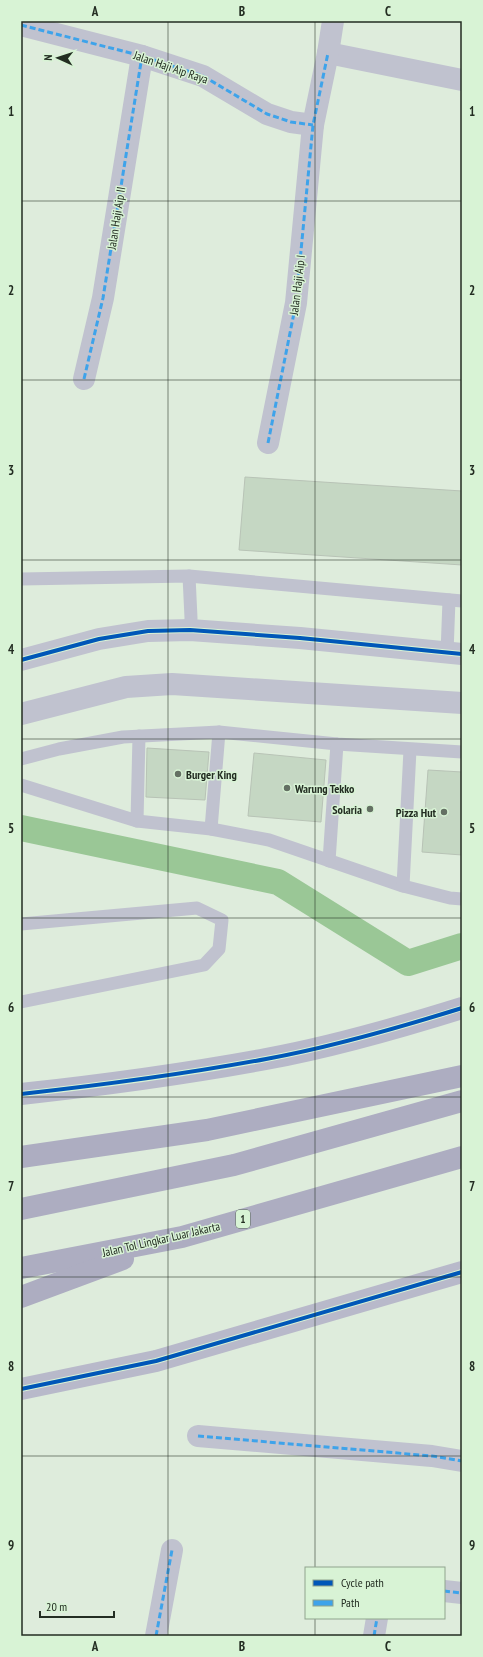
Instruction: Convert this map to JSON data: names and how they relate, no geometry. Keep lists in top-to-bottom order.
{
  "streets": {
    "highway": ["1", "Jalan Tol Lingkar Luar Jakarta"],
    "street": ["Jalan Haji Aip Raya", "Jalan Haji Aip II", "Jalan Haji Aip I"]
  },
  "crossings": [
    ["Jalan Haji Aip Raya", "Jalan Haji Aip II"],
    ["Jalan Haji Aip Raya", "Jalan Haji Aip I"]
  ],
  "places": [
    "Burger King",
    "Warung Tekko",
    "Solaria",
    "Pizza Hut"
  ],
  "legend": ["Cycle path", "Path"],
  "scale_bar": "20 m",
  "north": "left",
  "grid": {
    "columns": ["A", "B", "C"],
    "rows": [
      "1",
      "2",
      "3",
      "4",
      "5",
      "6",
      "7",
      "8",
      "9"
    ]
  }
}
